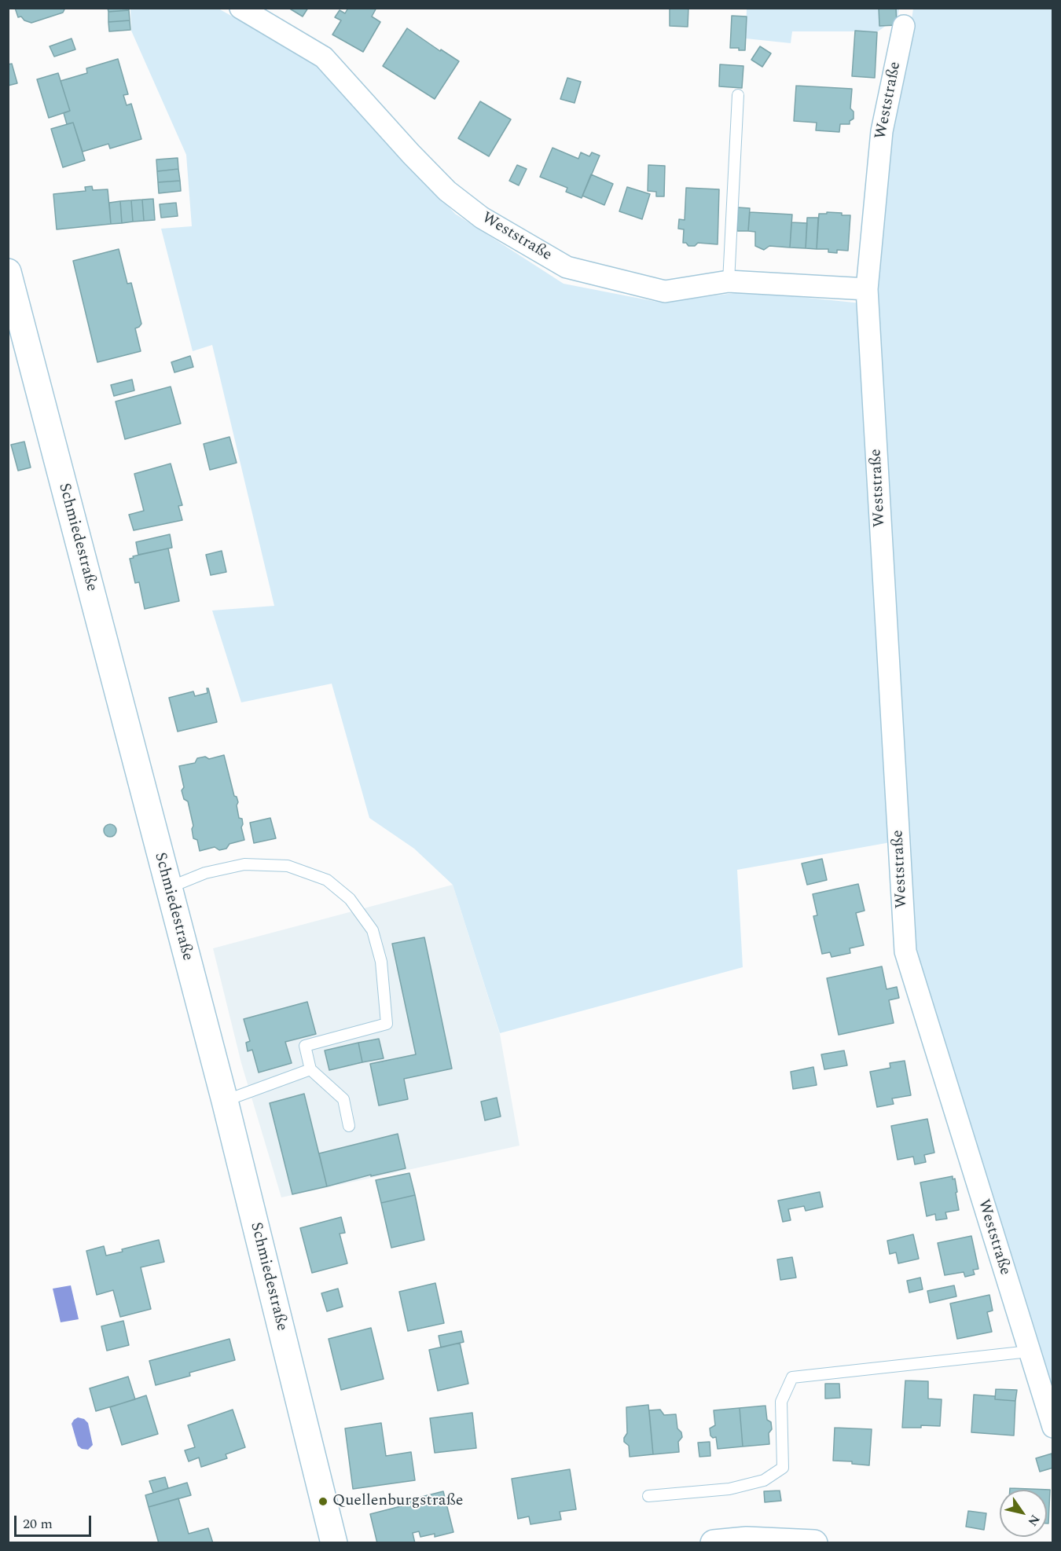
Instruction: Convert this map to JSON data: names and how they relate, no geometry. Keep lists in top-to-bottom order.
{
  "streets": {
    "main road": ["Schmiedestraße"],
    "street": ["Weststraße"]
  },
  "places": ["Quellenburgstraße"],
  "scale_bar": "20 m",
  "north": "bottom right"
}
